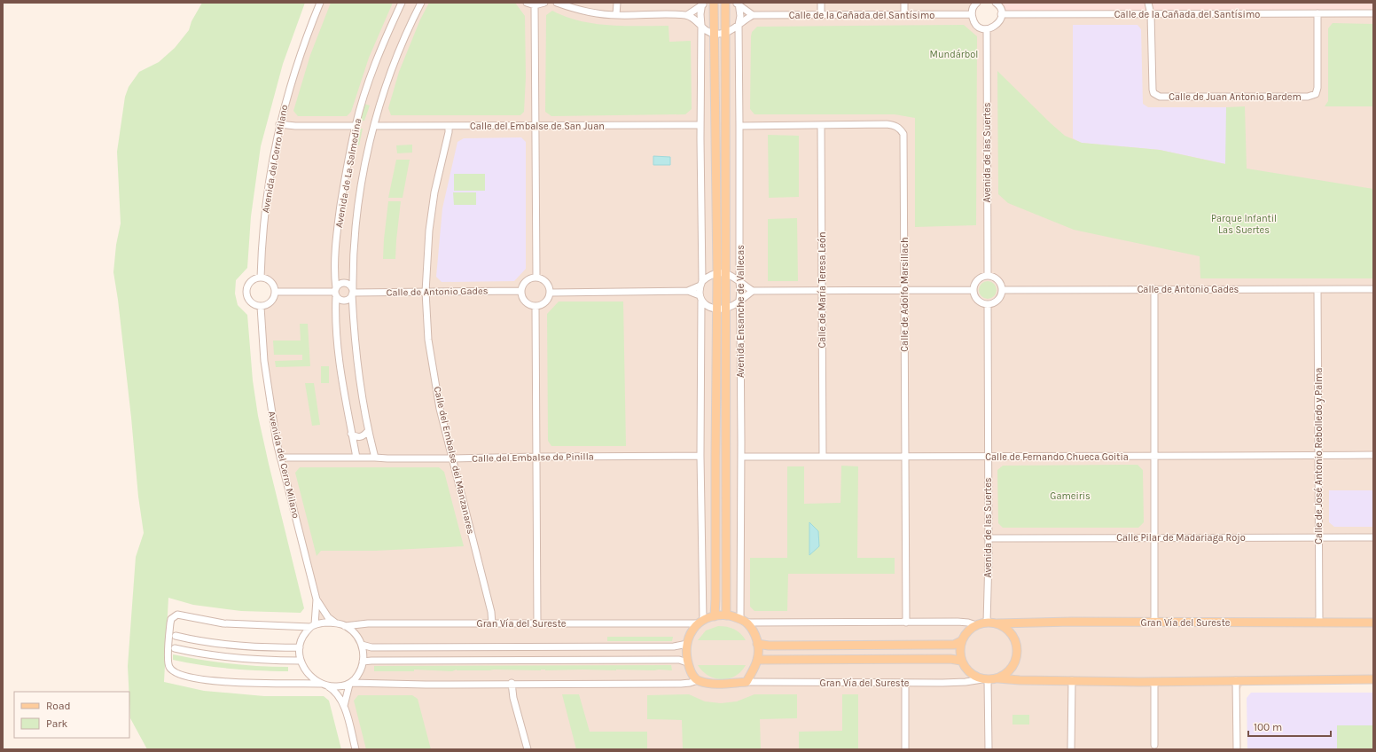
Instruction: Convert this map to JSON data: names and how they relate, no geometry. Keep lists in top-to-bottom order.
{
  "streets": {
    "main road": ["Avenida Ensanche de Vallecas", "Gran Vía del Sureste"],
    "street": [
      "Calle de la Cañada del Santísimo",
      "Calle de Juan Antonio Bardem",
      "Calle del Embalse de San Juan",
      "Avenida de las Suertes",
      "Avenida del Cerro Milano",
      "Avenida de La Salmedina",
      "Calle de Antonio Gades",
      "Calle de María Teresa León",
      "Calle de Adolfo Marsillach",
      "Calle de José Antonio Rebolledo y Palma",
      "Calle de Fernando Chueca Goitia",
      "Calle del Embalse de Pinilla",
      "Calle del Embalse del Manzanares",
      "Calle Pilar de Madariaga Rojo"
    ]
  },
  "crossings": [
    ["Calle de la Cañada del Santísimo", "Calle de Juan Antonio Bardem"],
    ["Calle del Embalse de San Juan", "Avenida de La Salmedina"],
    ["Calle del Embalse de San Juan", "Calle del Embalse del Manzanares"],
    ["Avenida de las Suertes", "Calle de Antonio Gades"],
    ["Avenida de las Suertes", "Calle de Fernando Chueca Goitia"],
    ["Avenida de las Suertes", "Calle Pilar de Madariaga Rojo"],
    ["Avenida de las Suertes", "Gran Vía del Sureste"],
    ["Avenida del Cerro Milano", "Calle del Embalse de Pinilla"],
    ["Avenida del Cerro Milano", "Gran Vía del Sureste"],
    ["Avenida de La Salmedina", "Calle de Antonio Gades"],
    ["Avenida de La Salmedina", "Calle del Embalse de Pinilla"],
    ["Calle de Antonio Gades", "Calle de José Antonio Rebolledo y Palma"],
    ["Calle de Antonio Gades", "Calle del Embalse del Manzanares"],
    ["Calle de María Teresa León", "Calle de Adolfo Marsillach"],
    ["Calle de María Teresa León", "Calle de Fernando Chueca Goitia"],
    ["Calle de Adolfo Marsillach", "Avenida Ensanche de Vallecas"],
    ["Calle de Adolfo Marsillach", "Calle de Fernando Chueca Goitia"],
    ["Avenida Ensanche de Vallecas", "Calle de Fernando Chueca Goitia"],
    ["Avenida Ensanche de Vallecas", "Gran Vía del Sureste"],
    ["Calle de José Antonio Rebolledo y Palma", "Calle de Fernando Chueca Goitia"],
    ["Calle de José Antonio Rebolledo y Palma", "Calle Pilar de Madariaga Rojo"],
    ["Calle de José Antonio Rebolledo y Palma", "Gran Vía del Sureste"],
    ["Calle del Embalse de Pinilla", "Calle del Embalse del Manzanares"],
    ["Calle del Embalse del Manzanares", "Gran Vía del Sureste"]
  ],
  "parks": ["Mundárbol", "Parque Infantil Las Suertes", "Gameiris"],
  "legend": ["Road", "Park"],
  "scale_bar": "100 m"
}
